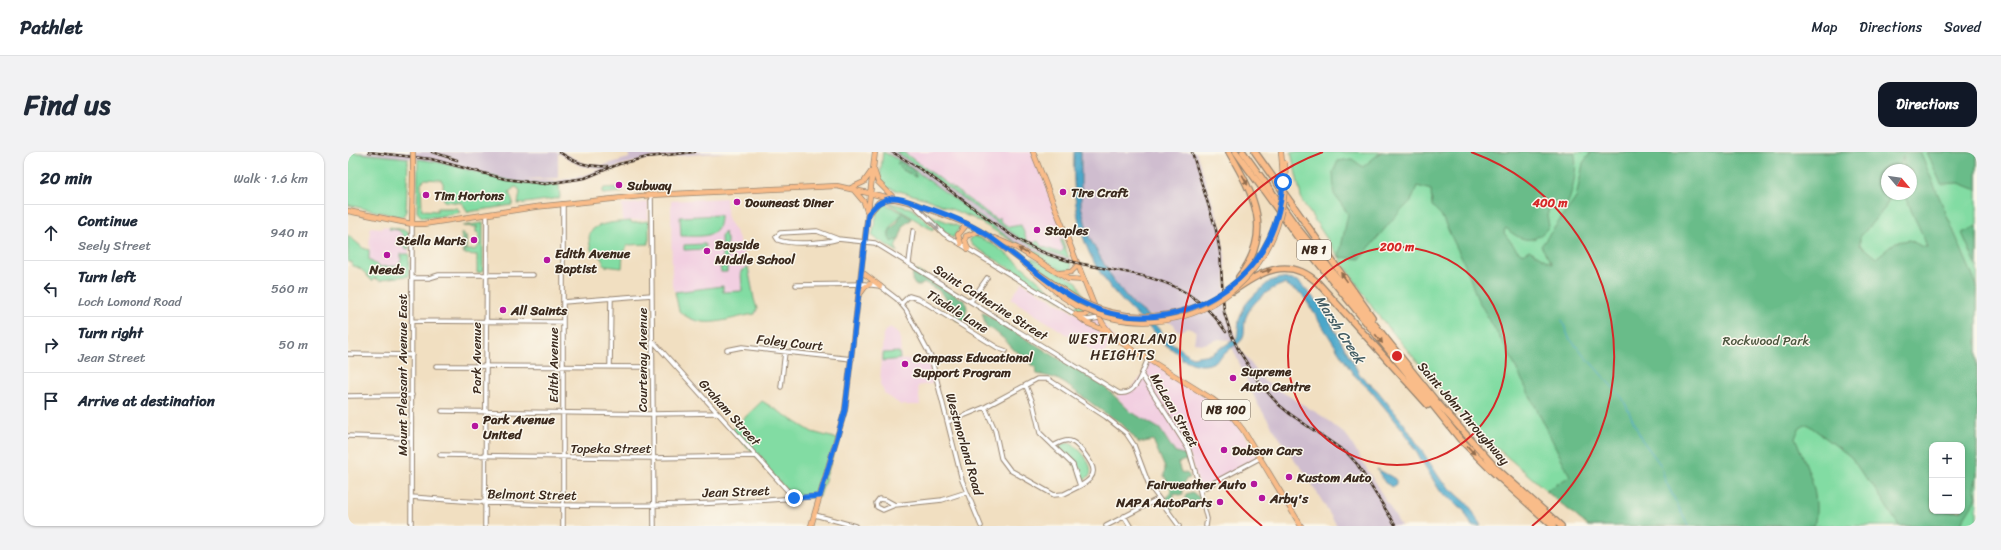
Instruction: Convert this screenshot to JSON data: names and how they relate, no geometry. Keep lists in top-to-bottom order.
{
  "streets": {
    "highway": ["NB 1", "Saint John Throughway"],
    "main road": ["NB 100"],
    "street": [
      "Saint Catherine Street",
      "Tisdale Lane",
      "Foley Court",
      "Park Avenue",
      "Courtenay Avenue",
      "Edith Avenue",
      "Mount Pleasant Avenue East",
      "McLean Street",
      "Graham Street",
      "Westmorland Road",
      "Topeka Street",
      "Jean Street",
      "Belmont Street"
    ]
  },
  "crossings": [
    ["Saint Catherine Street", "McLean Street"],
    ["Tisdale Lane", "Westmorland Road"],
    ["Park Avenue", "Topeka Street"],
    ["Park Avenue", "Belmont Street"],
    ["Courtenay Avenue", "Graham Street"],
    ["Courtenay Avenue", "Topeka Street"],
    ["Courtenay Avenue", "Jean Street"],
    ["Courtenay Avenue", "Belmont Street"],
    ["Edith Avenue", "Topeka Street"],
    ["Edith Avenue", "Belmont Street"],
    ["Mount Pleasant Avenue East", "Belmont Street"],
    ["McLean Street", "NB 100"],
    ["Graham Street", "Topeka Street"],
    ["Graham Street", "Jean Street"],
    ["Jean Street", "Belmont Street"]
  ],
  "districts": ["WESTMORLAND HEIGHTS"],
  "water": ["Marsh Creek"],
  "parks": ["Rockwood Park"],
  "places": [
    "Subway",
    "Tire Craft",
    "Tim Hortons",
    "Downeast Diner",
    "Staples",
    "Stella Maris",
    "Bayside Middle School",
    "Needs",
    "Edith Avenue Baptist",
    "All Saints",
    "Compass Educational Support Program",
    "Supreme Auto Centre",
    "Park Avenue United",
    "Dobson Cars",
    "Kustom Auto",
    "Fairweather Auto",
    "Arby's",
    "NAPA AutoParts"
  ],
  "north": "bottom right",
  "page": {
    "header": "Pathlet",
    "nav": ["Map", "Directions", "Saved"],
    "title": "Find us",
    "buttons": "Directions",
    "heading": ["20 min", "Walk · 1.6 km"],
    "list": [
      ["Continue", "Seely Street", "940 m"],
      ["Turn left", "Loch Lomond Road", "560 m"],
      ["Turn right", "Jean Street", "50 m"],
      "Arrive at destination"
    ],
    "map_buttons": ["+", "−"]
  },
  "rings": ["400 m", "200 m"]
}
